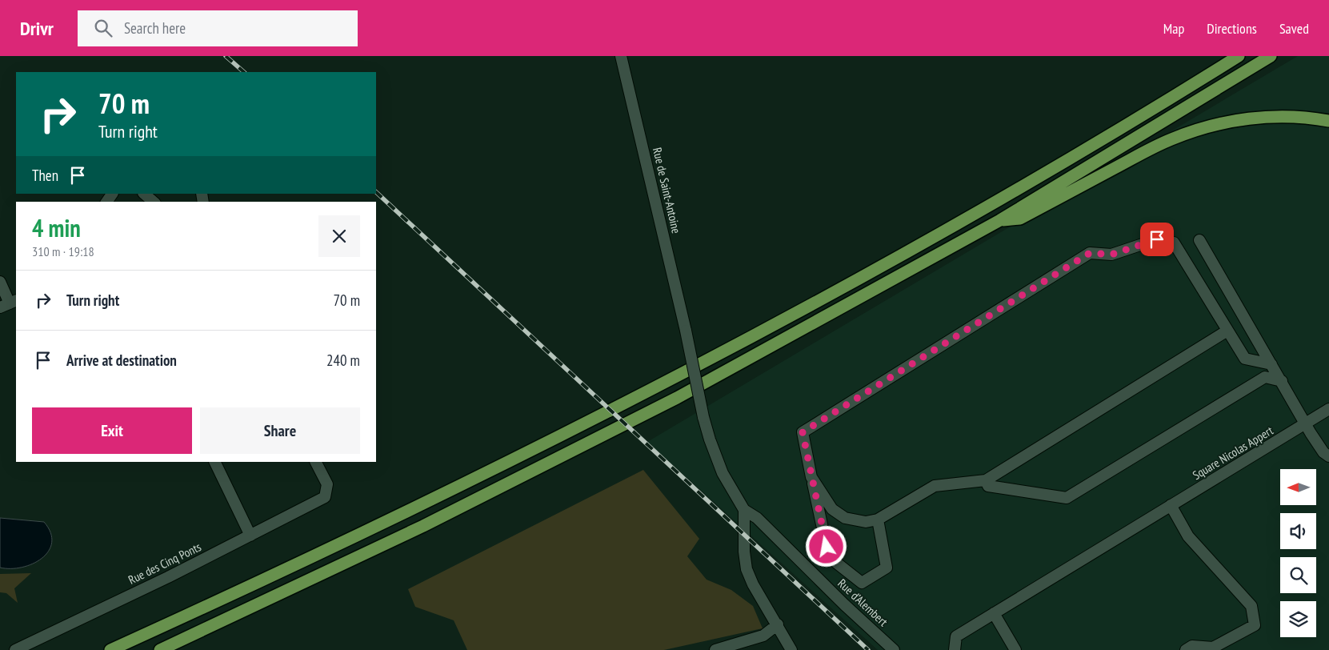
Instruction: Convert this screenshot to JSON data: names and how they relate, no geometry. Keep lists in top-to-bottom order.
{
  "streets": {
    "street": [
      "Rue de Saint-Antoine",
      "Square Nicolas Appert",
      "Rue des Cinq Ponts",
      "Rue d’Alembert"
    ]
  },
  "crossings": [
    ["Rue de Saint-Antoine", "Rue d’Alembert"]
  ],
  "north": "left",
  "page": {
    "header": "Drivr",
    "search": "Search here",
    "nav": ["Map", "Directions", "Saved"],
    "turn": ["70 m", "Turn right"],
    "then": "Then",
    "heading": ["4 min", "310 m · 19:18"],
    "list": [
      {
        "name": "Turn right",
        "value": "70 m"
      },
      {
        "name": "Arrive at destination",
        "value": "240 m"
      }
    ],
    "buttons": ["Exit", "Share"]
  }
}
